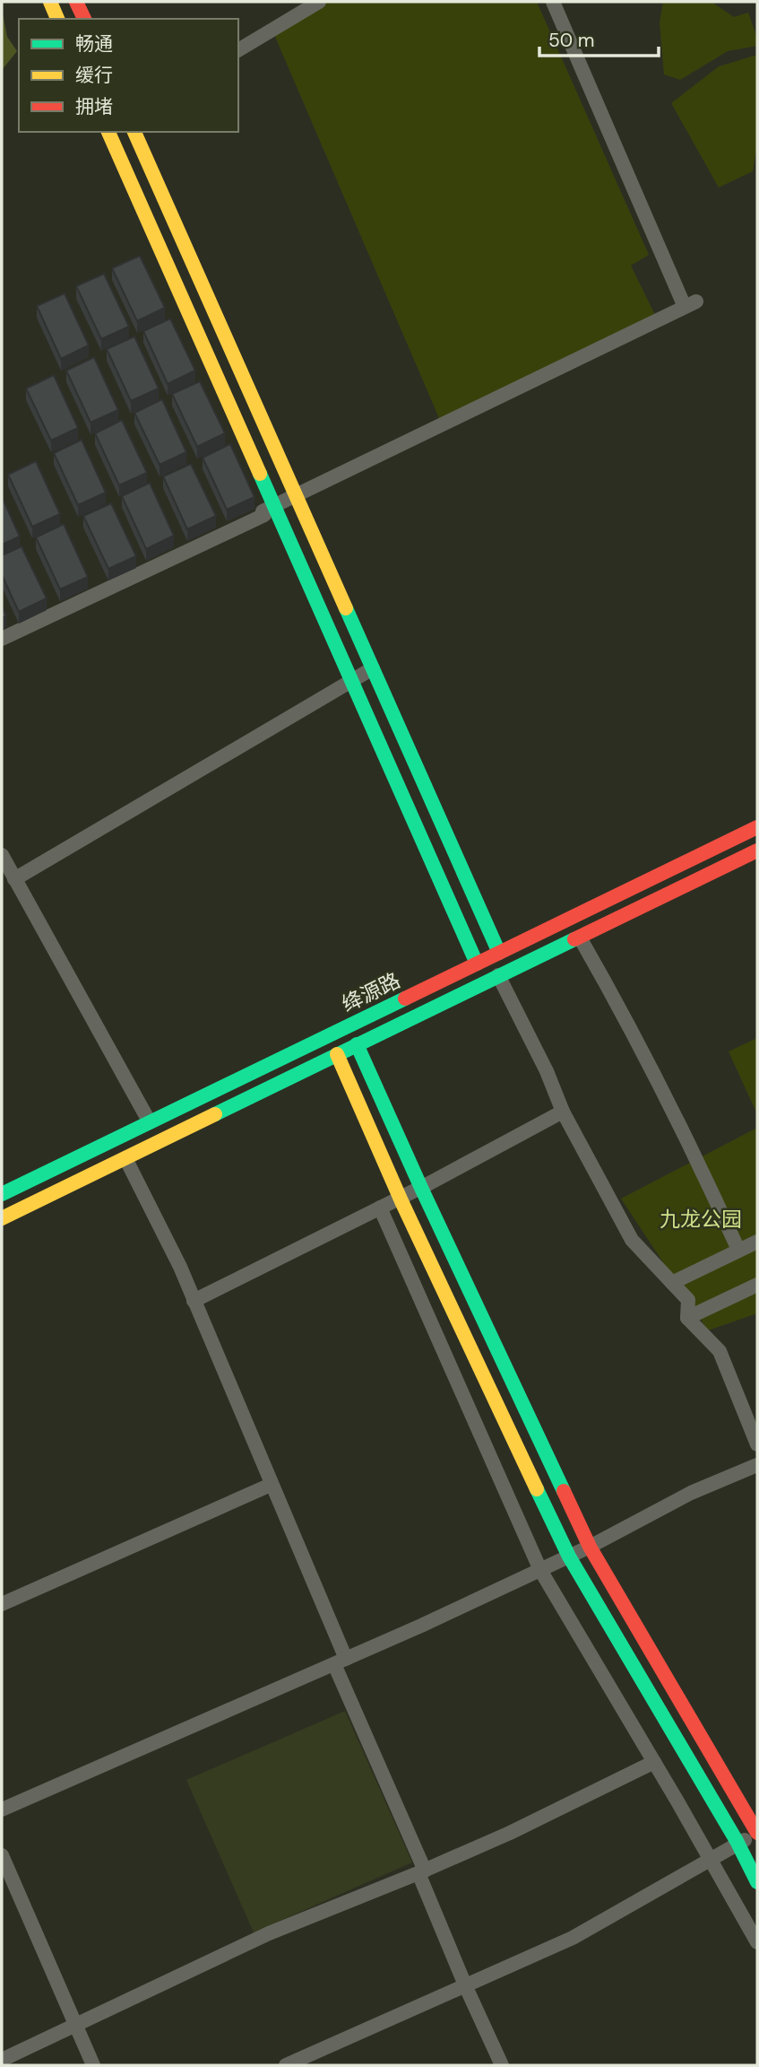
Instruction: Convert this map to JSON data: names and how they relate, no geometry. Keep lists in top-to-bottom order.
{
  "streets": {
    "main road": ["绛源路"]
  },
  "parks": ["九龙公园"],
  "legend": ["畅通", "缓行", "拥堵"],
  "scale_bar": "50 m"
}
